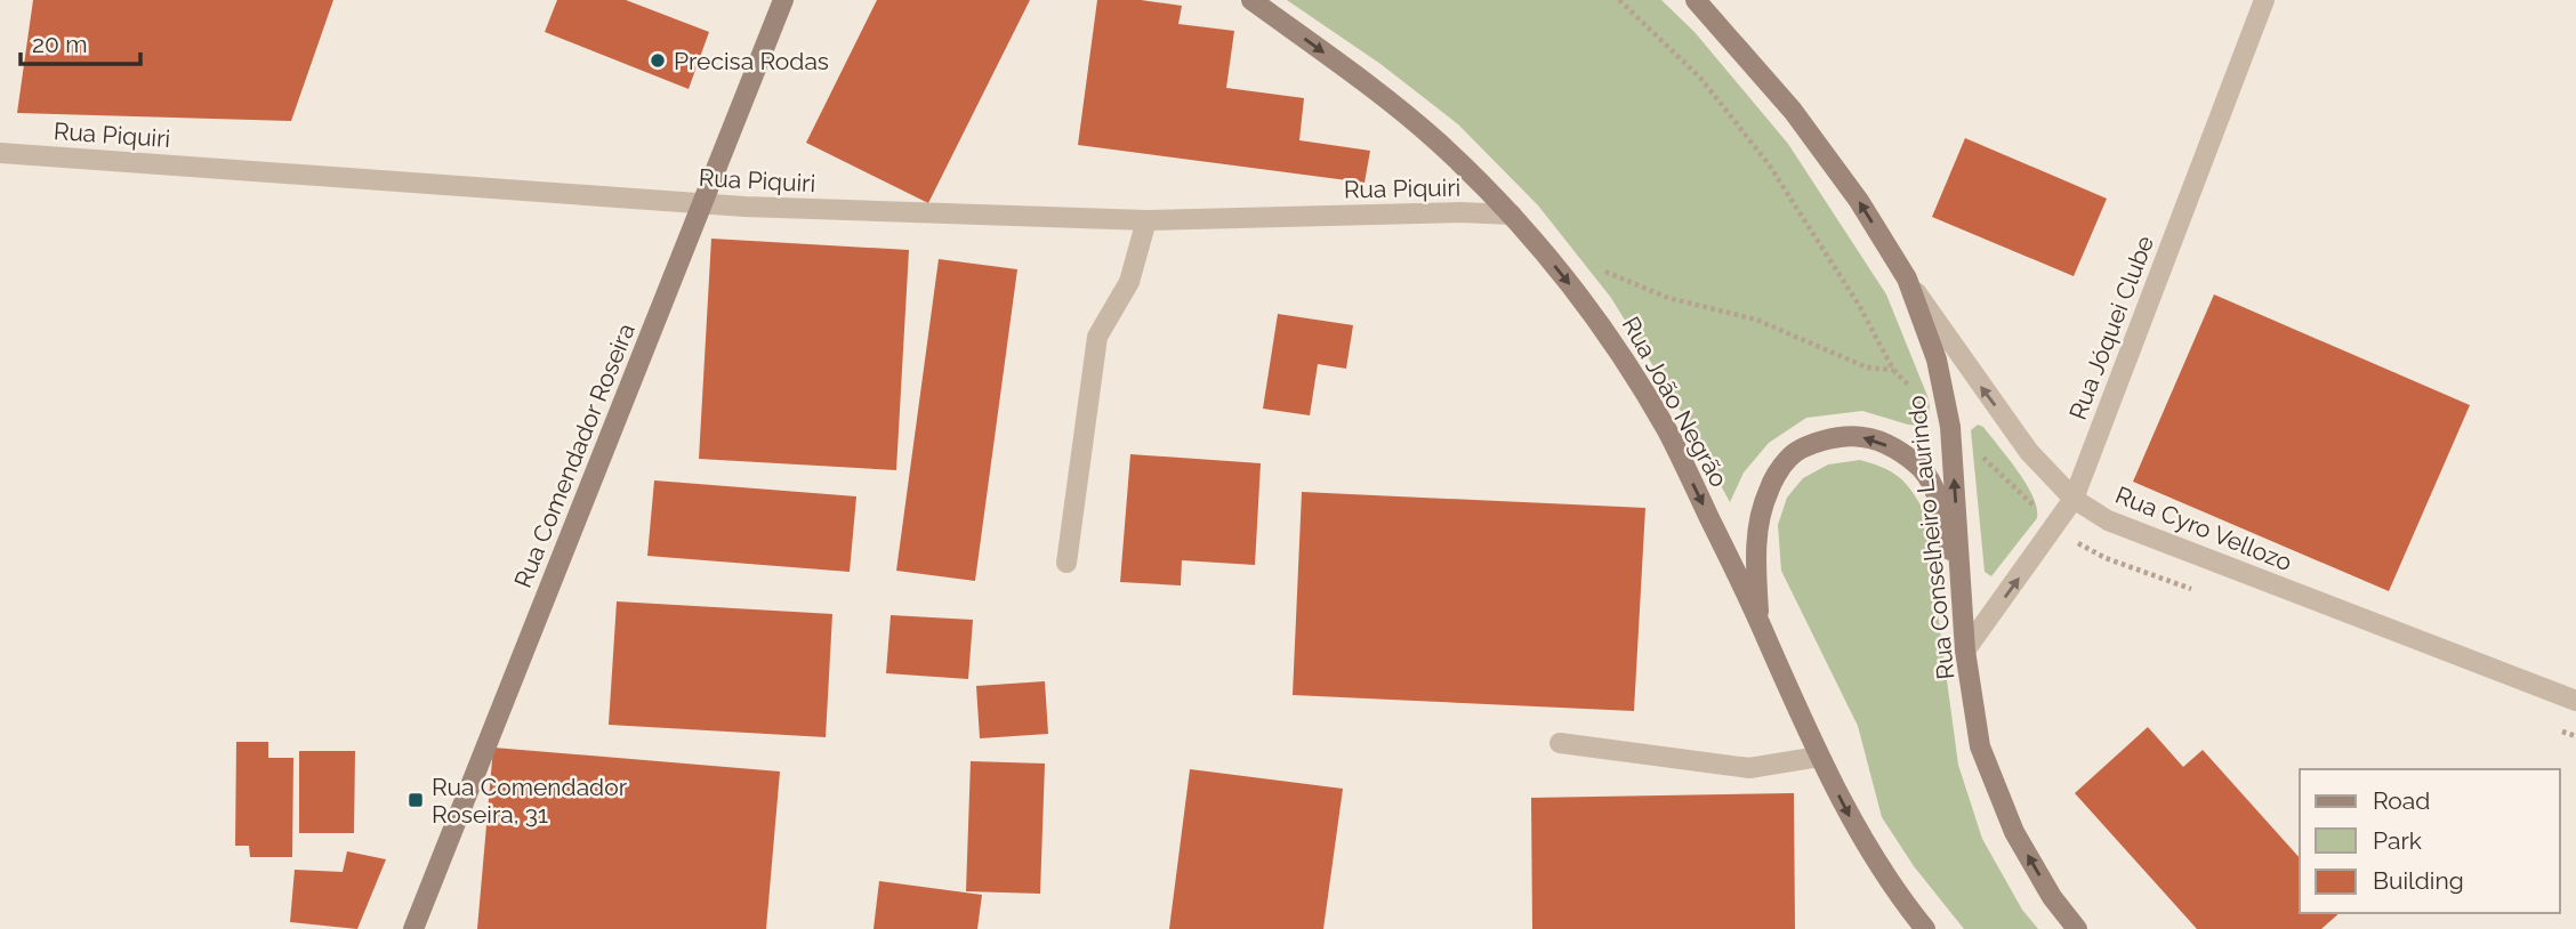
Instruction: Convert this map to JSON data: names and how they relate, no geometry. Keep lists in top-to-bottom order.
{
  "streets": {
    "main road": ["Rua João Negrão", "Rua Comendador Roseira", "Rua Conselheiro Laurindo"],
    "street": ["Rua Piquiri", "Rua Jóquei Clube", "Rua Cyro Vellozo"]
  },
  "crossings": [
    ["Rua Piquiri", "Rua João Negrão"],
    ["Rua Piquiri", "Rua Comendador Roseira"],
    ["Rua Jóquei Clube", "Rua Cyro Vellozo"],
    ["Rua Jóquei Clube", "Rua Conselheiro Laurindo"],
    ["Rua Cyro Vellozo", "Rua Conselheiro Laurindo"]
  ],
  "one_way": ["Rua João Negrão", "Rua Conselheiro Laurindo"],
  "places": {
    "other": ["Precisa Rodas"],
    "transit": ["Rua Comendador Roseira, 31"]
  },
  "legend": ["Road", "Park", "Building"],
  "scale_bar": "20 m"
}
